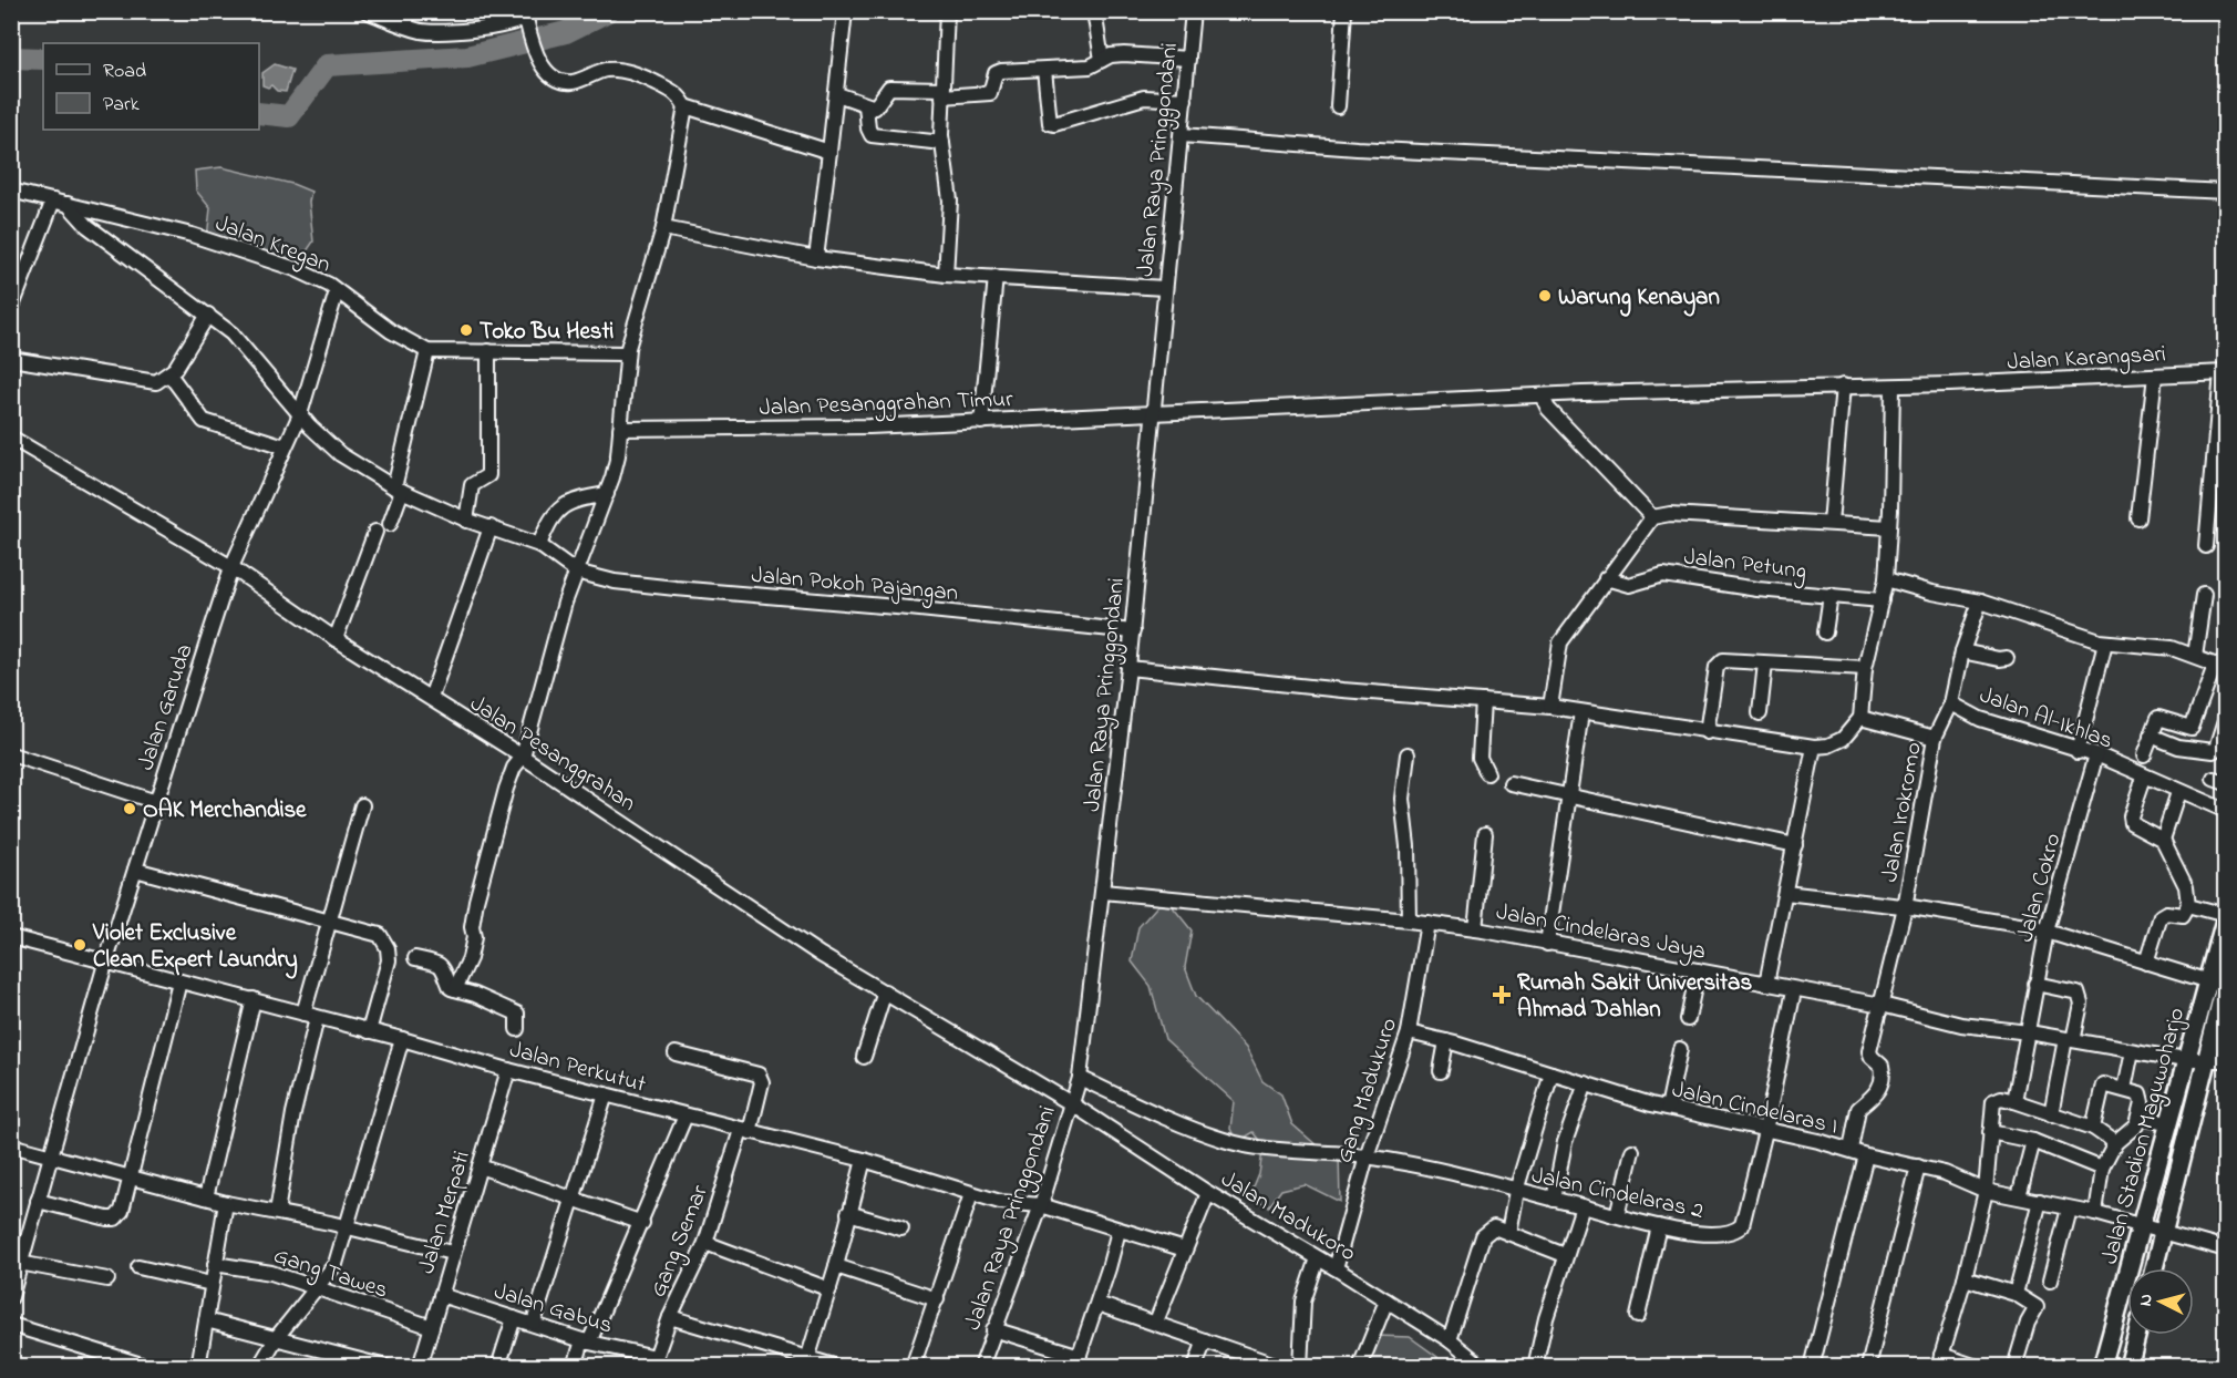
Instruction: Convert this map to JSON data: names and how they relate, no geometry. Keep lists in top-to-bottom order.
{
  "streets": {
    "main road": ["Jalan Stadion Maguwoharjo"],
    "street": [
      "Jalan Raya Pringgondani",
      "Jalan Kregan",
      "Jalan Karangsari",
      "Jalan Pesanggrahan Timur",
      "Jalan Petung",
      "Jalan Pokoh Pajangan",
      "Jalan Garuda",
      "Jalan Al-Ikhlas",
      "Jalan Pesanggrahan",
      "Jalan Irokromo",
      "Jalan Cokro",
      "Jalan Cindelaras Jaya",
      "Jalan Perkutut",
      "Gang Madukuro",
      "Jalan Cindelaras I",
      "Jalan Cindelaras 2",
      "Jalan Merpati",
      "Jalan Madukoro",
      "Gang Semar",
      "Gang Tawes",
      "Jalan Gabus"
    ]
  },
  "crossings": [
    ["Jalan Raya Pringgondani", "Jalan Pesanggrahan Timur"],
    ["Jalan Raya Pringgondani", "Jalan Pokoh Pajangan"],
    ["Jalan Raya Pringgondani", "Jalan Pesanggrahan"],
    ["Jalan Raya Pringgondani", "Jalan Cindelaras Jaya"],
    ["Jalan Raya Pringgondani", "Jalan Perkutut"],
    ["Jalan Raya Pringgondani", "Jalan Cindelaras 2"],
    ["Jalan Raya Pringgondani", "Jalan Madukoro"],
    ["Jalan Kregan", "Jalan Garuda"],
    ["Jalan Karangsari", "Jalan Pesanggrahan Timur"],
    ["Jalan Garuda", "Jalan Pesanggrahan"],
    ["Jalan Garuda", "Jalan Perkutut"],
    ["Jalan Al-Ikhlas", "Jalan Irokromo"],
    ["Jalan Al-Ikhlas", "Jalan Cokro"],
    ["Jalan Pesanggrahan", "Jalan Madukoro"],
    ["Jalan Irokromo", "Jalan Cokro"],
    ["Jalan Irokromo", "Jalan Stadion Maguwoharjo"],
    ["Jalan Cokro", "Jalan Cindelaras Jaya"],
    ["Jalan Cindelaras Jaya", "Gang Madukuro"],
    ["Jalan Cindelaras Jaya", "Jalan Stadion Maguwoharjo"],
    ["Jalan Cindelaras Jaya", "Jalan Cindelaras 2"],
    ["Jalan Perkutut", "Jalan Merpati"],
    ["Jalan Perkutut", "Gang Semar"],
    ["Gang Madukuro", "Jalan Cindelaras I"],
    ["Gang Madukuro", "Jalan Cindelaras 2"],
    ["Gang Madukuro", "Jalan Madukoro"],
    ["Jalan Cindelaras I", "Jalan Stadion Maguwoharjo"],
    ["Jalan Cindelaras I", "Jalan Cindelaras 2"],
    ["Jalan Merpati", "Gang Tawes"],
    ["Jalan Merpati", "Jalan Gabus"],
    ["Gang Semar", "Jalan Gabus"]
  ],
  "places": {
    "other": [
      "Warung Kenayan",
      "Toko Bu Hesti",
      "OAK Merchandise",
      "Violet Exclusive Clean Expert Laundry"
    ],
    "health": ["Rumah Sakit Universitas Ahmad Dahlan"]
  },
  "legend": ["Road", "Park"],
  "north": "left"
}
